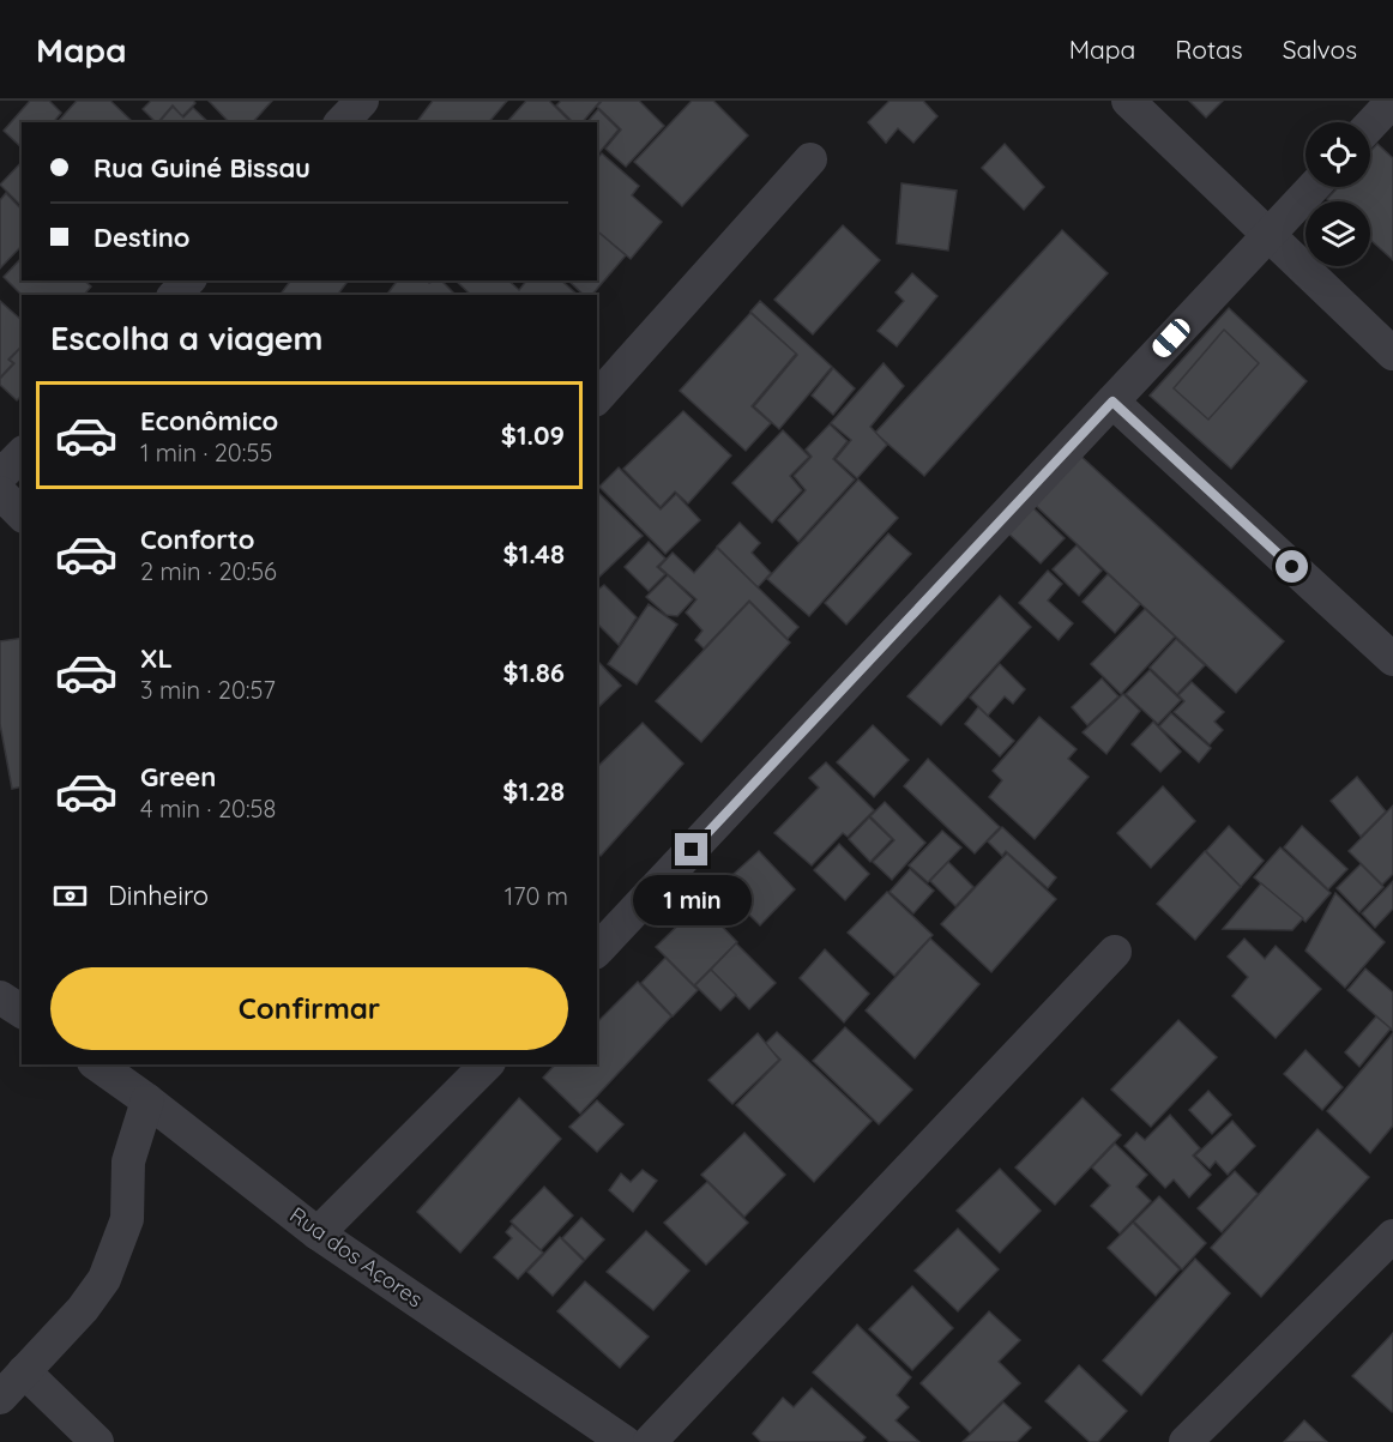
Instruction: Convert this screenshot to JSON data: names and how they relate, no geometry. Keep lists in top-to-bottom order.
{
  "streets": {
    "street": ["Rua dos Açores"]
  },
  "page": {
    "header": "Mapa",
    "nav": ["Mapa", "Rotas", "Salvos"],
    "banner": ["Rua Guiné Bissau", "Destino"],
    "heading": "Escolha a viagem",
    "list": [
      {
        "name": "Econômico",
        "note": "1 min · 20:55",
        "value": "$1.09"
      },
      {
        "name": "Conforto",
        "note": "2 min · 20:56",
        "value": "$1.48"
      },
      {
        "name": "XL",
        "note": "3 min · 20:57",
        "value": "$1.86"
      },
      {
        "name": "Green",
        "note": "4 min · 20:58",
        "value": "$1.28"
      }
    ],
    "pay": ["Dinheiro", "170 m"],
    "bubble": "1 min",
    "buttons": "Confirmar"
  }
}
